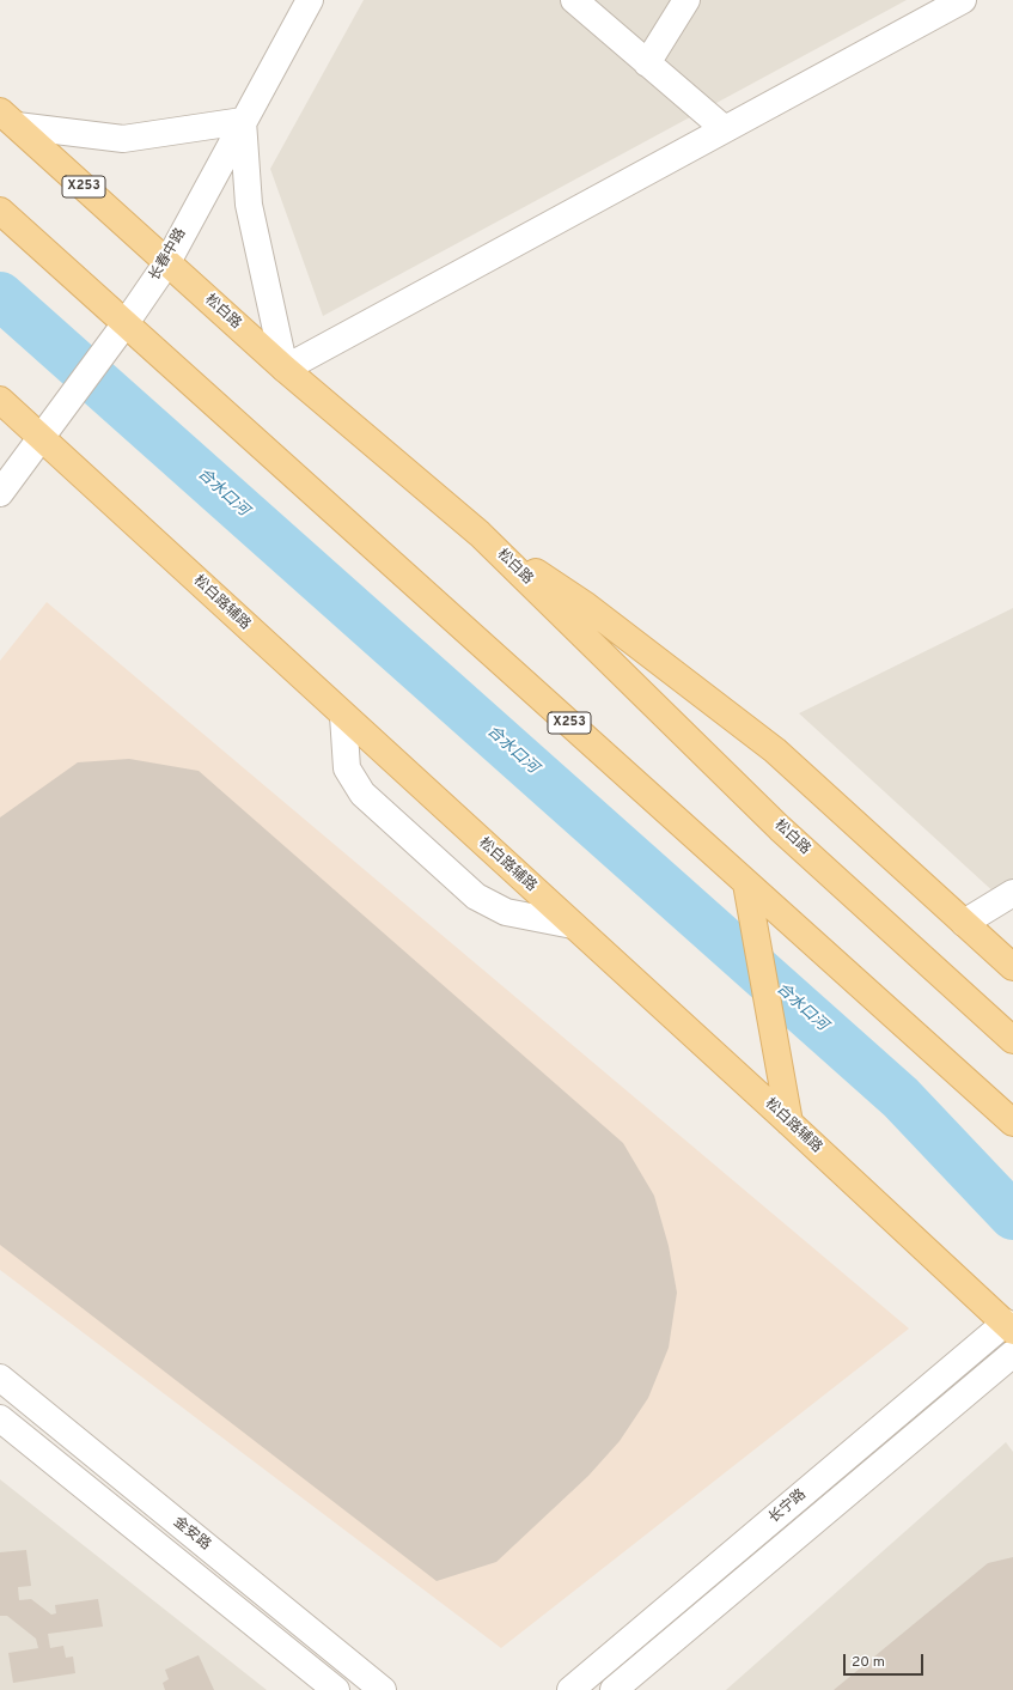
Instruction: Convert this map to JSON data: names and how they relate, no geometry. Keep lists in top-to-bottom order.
{
  "streets": {
    "main road": ["X253", "松白路", "松白路辅路"],
    "street": ["长春中路", "长宁路", "金安路"]
  },
  "crossings": [
    ["X253", "长春中路"],
    ["长春中路", "松白路"],
    ["长春中路", "松白路辅路"],
    ["松白路辅路", "长宁路"]
  ],
  "water": ["合水口河"],
  "scale_bar": "20 m"
}
